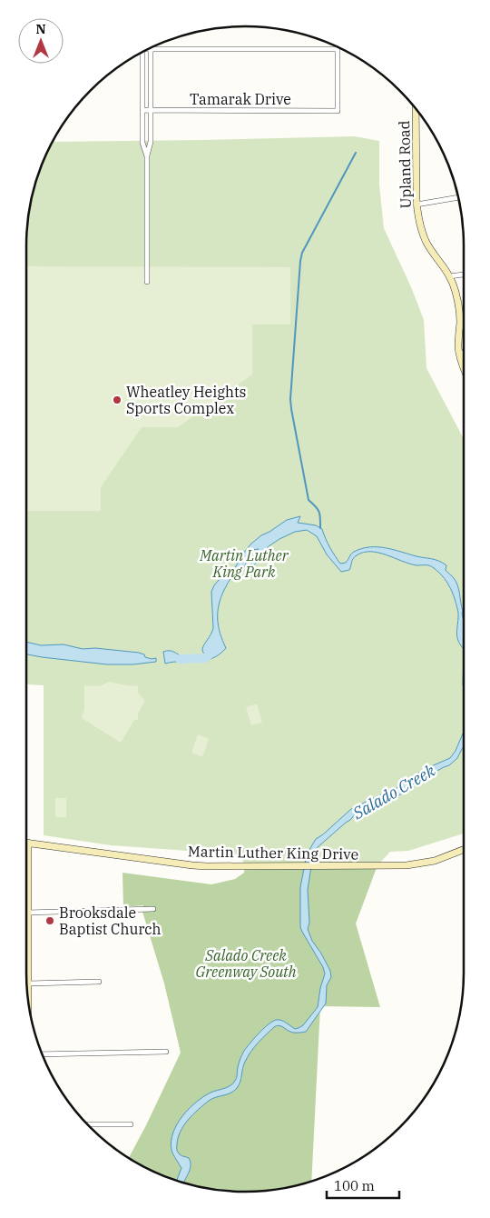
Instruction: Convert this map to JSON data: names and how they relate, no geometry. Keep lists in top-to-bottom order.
{
  "streets": {
    "street": ["Tamarak Drive", "Upland Road", "Martin Luther King Drive"]
  },
  "water": ["Salado Creek"],
  "parks": ["Martin Luther King Park", "Salado Creek Greenway South"],
  "places": ["Wheatley Heights Sports Complex", "Brooksdale Baptist Church"],
  "scale_bar": "100 m",
  "north": "top"
}
